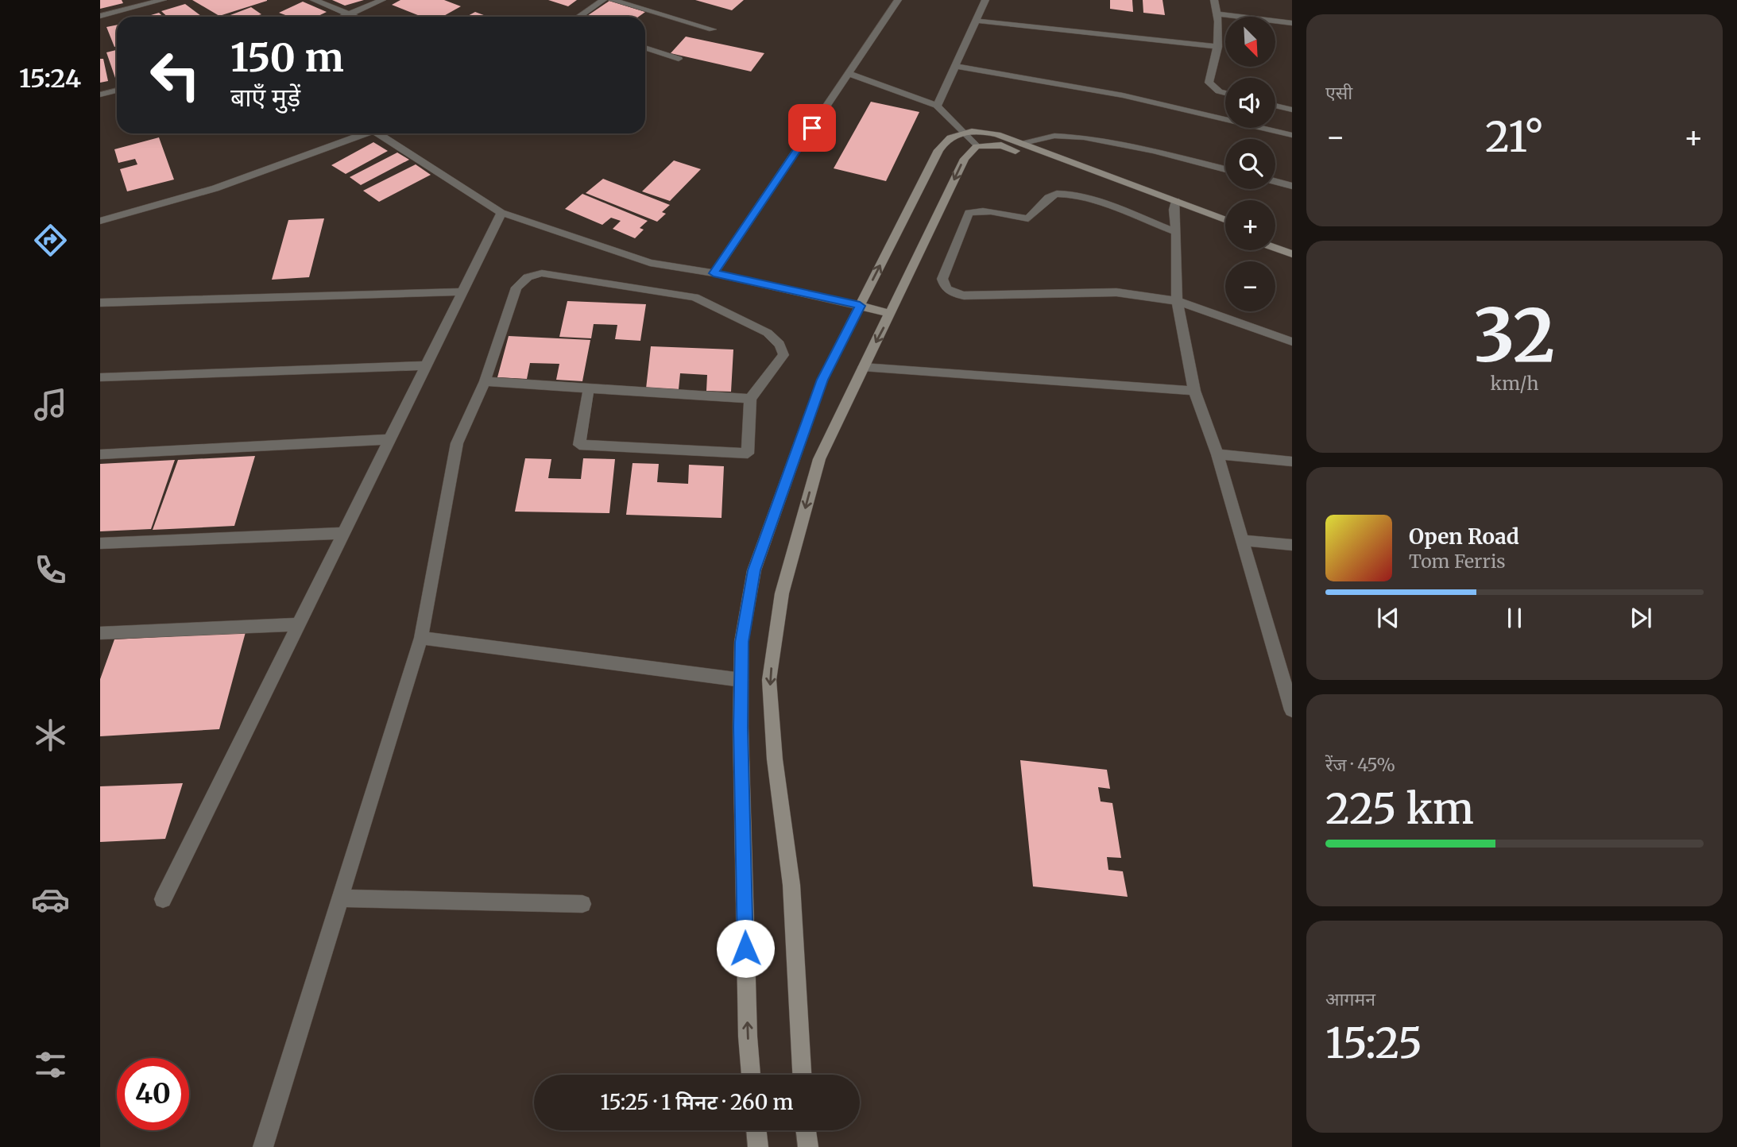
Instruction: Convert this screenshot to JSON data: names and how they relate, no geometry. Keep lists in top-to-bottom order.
{
  "north": "bottom right",
  "page": {
    "tabs": "15:24",
    "tile": [
      "एसी",
      ["32", "km/h"],
      ["रेंज · 45%", "225 km"],
      ["आगमन", "15:25"]
    ],
    "map_buttons": ["+", "−"],
    "turn": ["150 m", "बाएँ मुड़ें"],
    "heat": ["−", "21°", "+"],
    "song": ["Open Road", "Tom Ferris"],
    "limit": "40",
    "trip": "15:25 · 1 मिनट · 260 m"
  }
}
